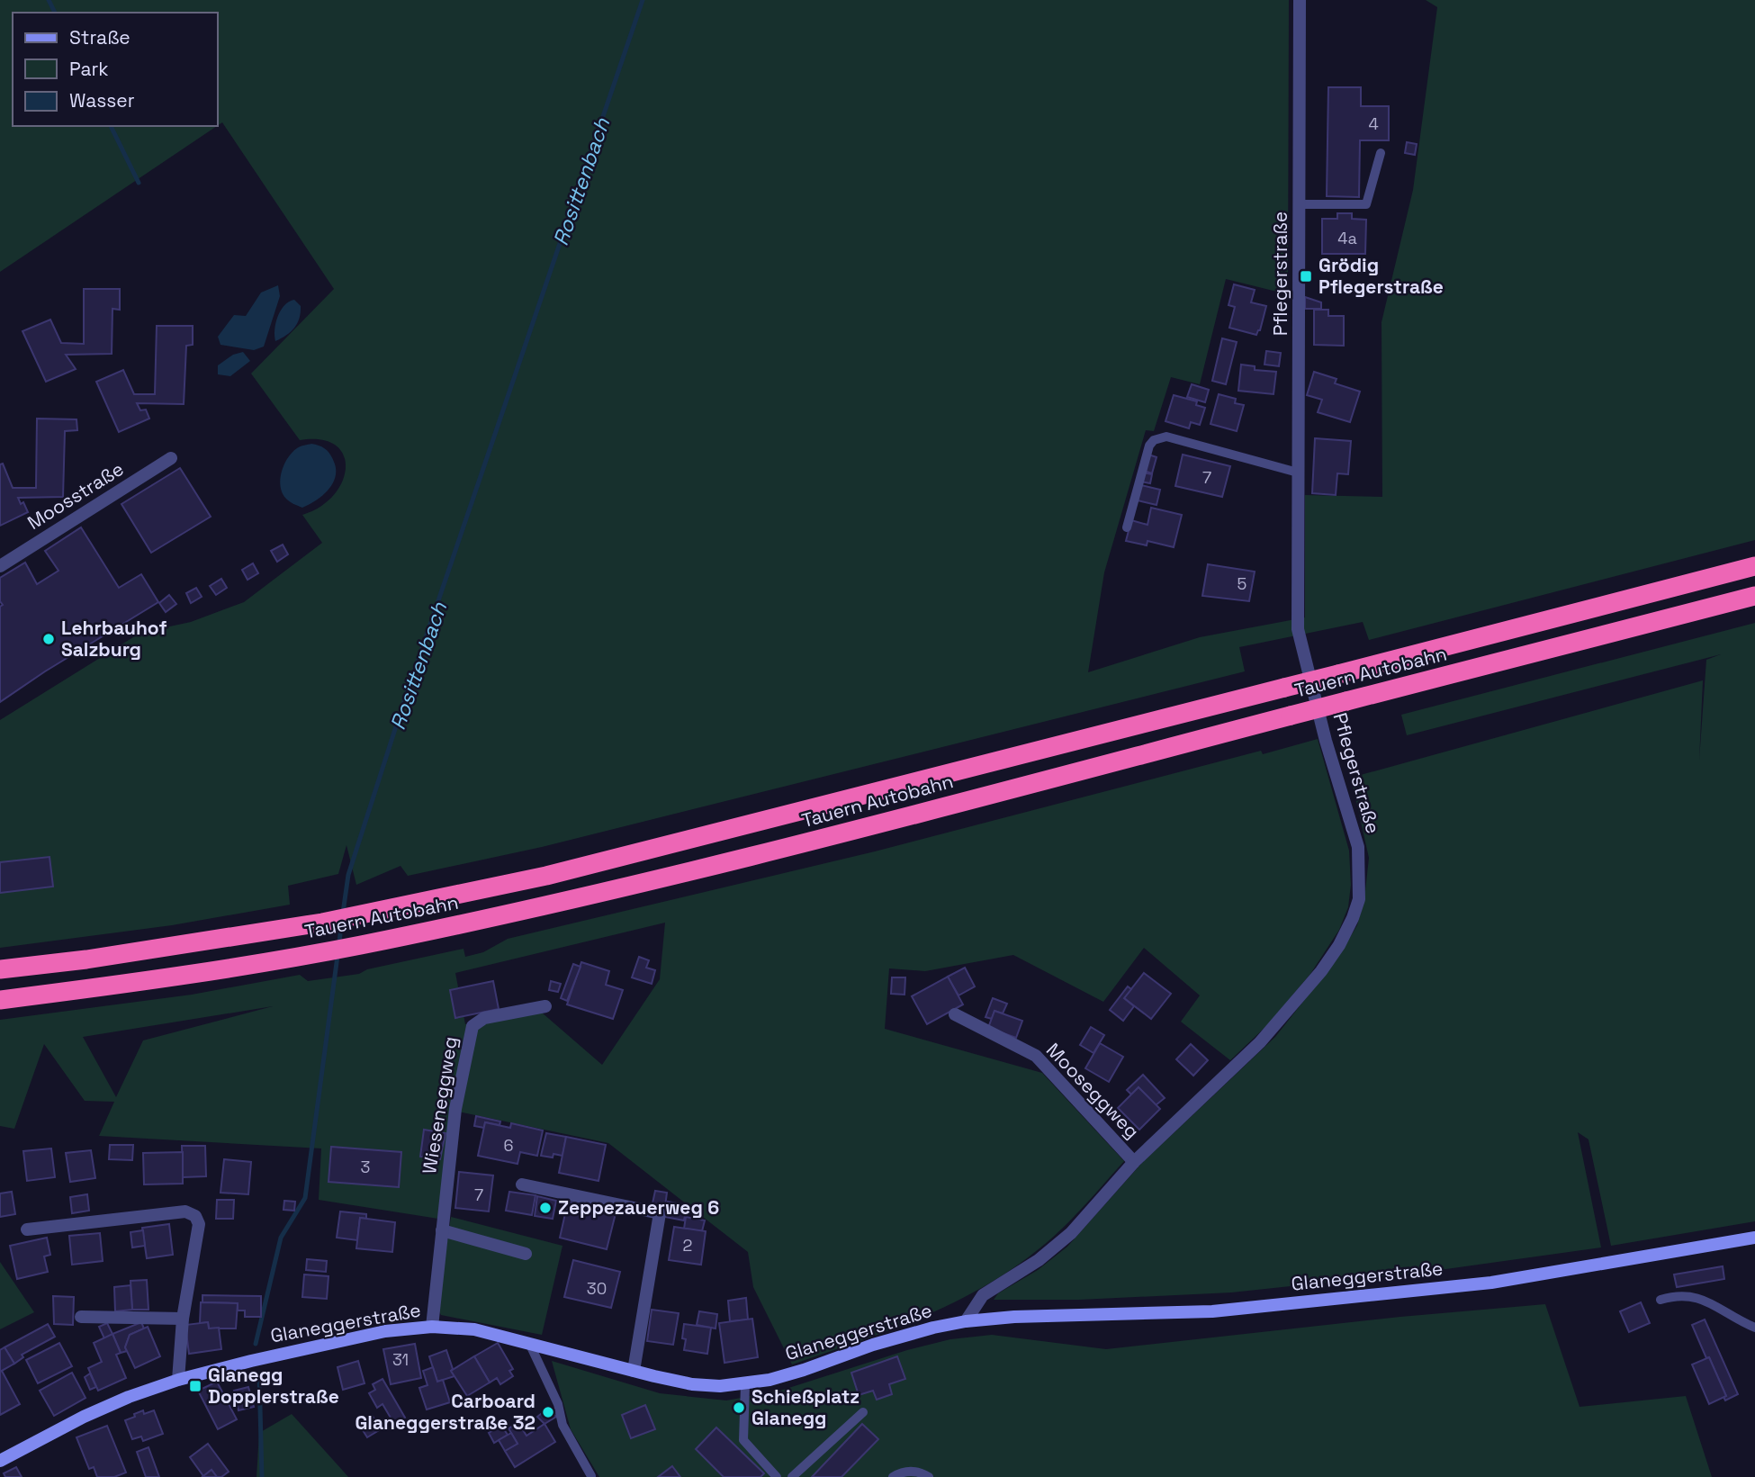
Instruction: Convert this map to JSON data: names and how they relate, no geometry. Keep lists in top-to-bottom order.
{
  "streets": {
    "highway": ["Tauern Autobahn"],
    "street": [
      "Pflegerstraße",
      "Moosstraße",
      "Mooseggweg",
      "Wieseneggweg",
      "Glaneggerstraße"
    ]
  },
  "crossings": [
    ["Pflegerstraße", "Mooseggweg"],
    ["Pflegerstraße", "Glaneggerstraße"],
    ["Wieseneggweg", "Glaneggerstraße"]
  ],
  "water": ["Rosittenbach"],
  "places": {
    "transit": ["Grödig Pflegerstraße", "Glanegg Dopplerstraße"],
    "other": [
      "Lehrbauhof Salzburg",
      "Zeppezauerweg 6",
      "Schießplatz Glanegg",
      "Carboard Glaneggerstraße 32"
    ]
  },
  "house_numbers": [
    "4",
    "4a",
    "7",
    "5",
    "6",
    "3",
    "7",
    "2",
    "30",
    "31"
  ],
  "legend": ["Straße", "Park", "Wasser"]
}
